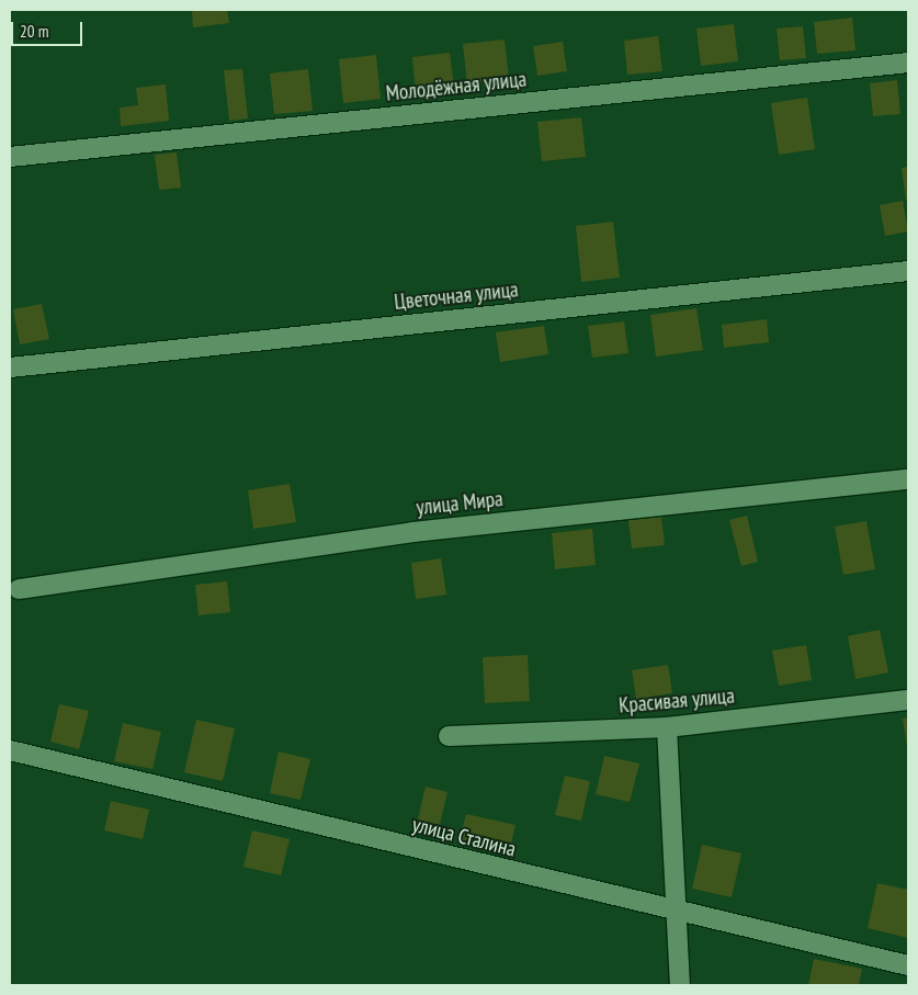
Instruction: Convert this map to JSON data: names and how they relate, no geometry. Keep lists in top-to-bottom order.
{
  "streets": {
    "street": [
      "Молодёжная улица",
      "Цветочная улица",
      "улица Мира",
      "Красивая улица",
      "улица Сталина"
    ]
  },
  "scale_bar": "20 m"
}
